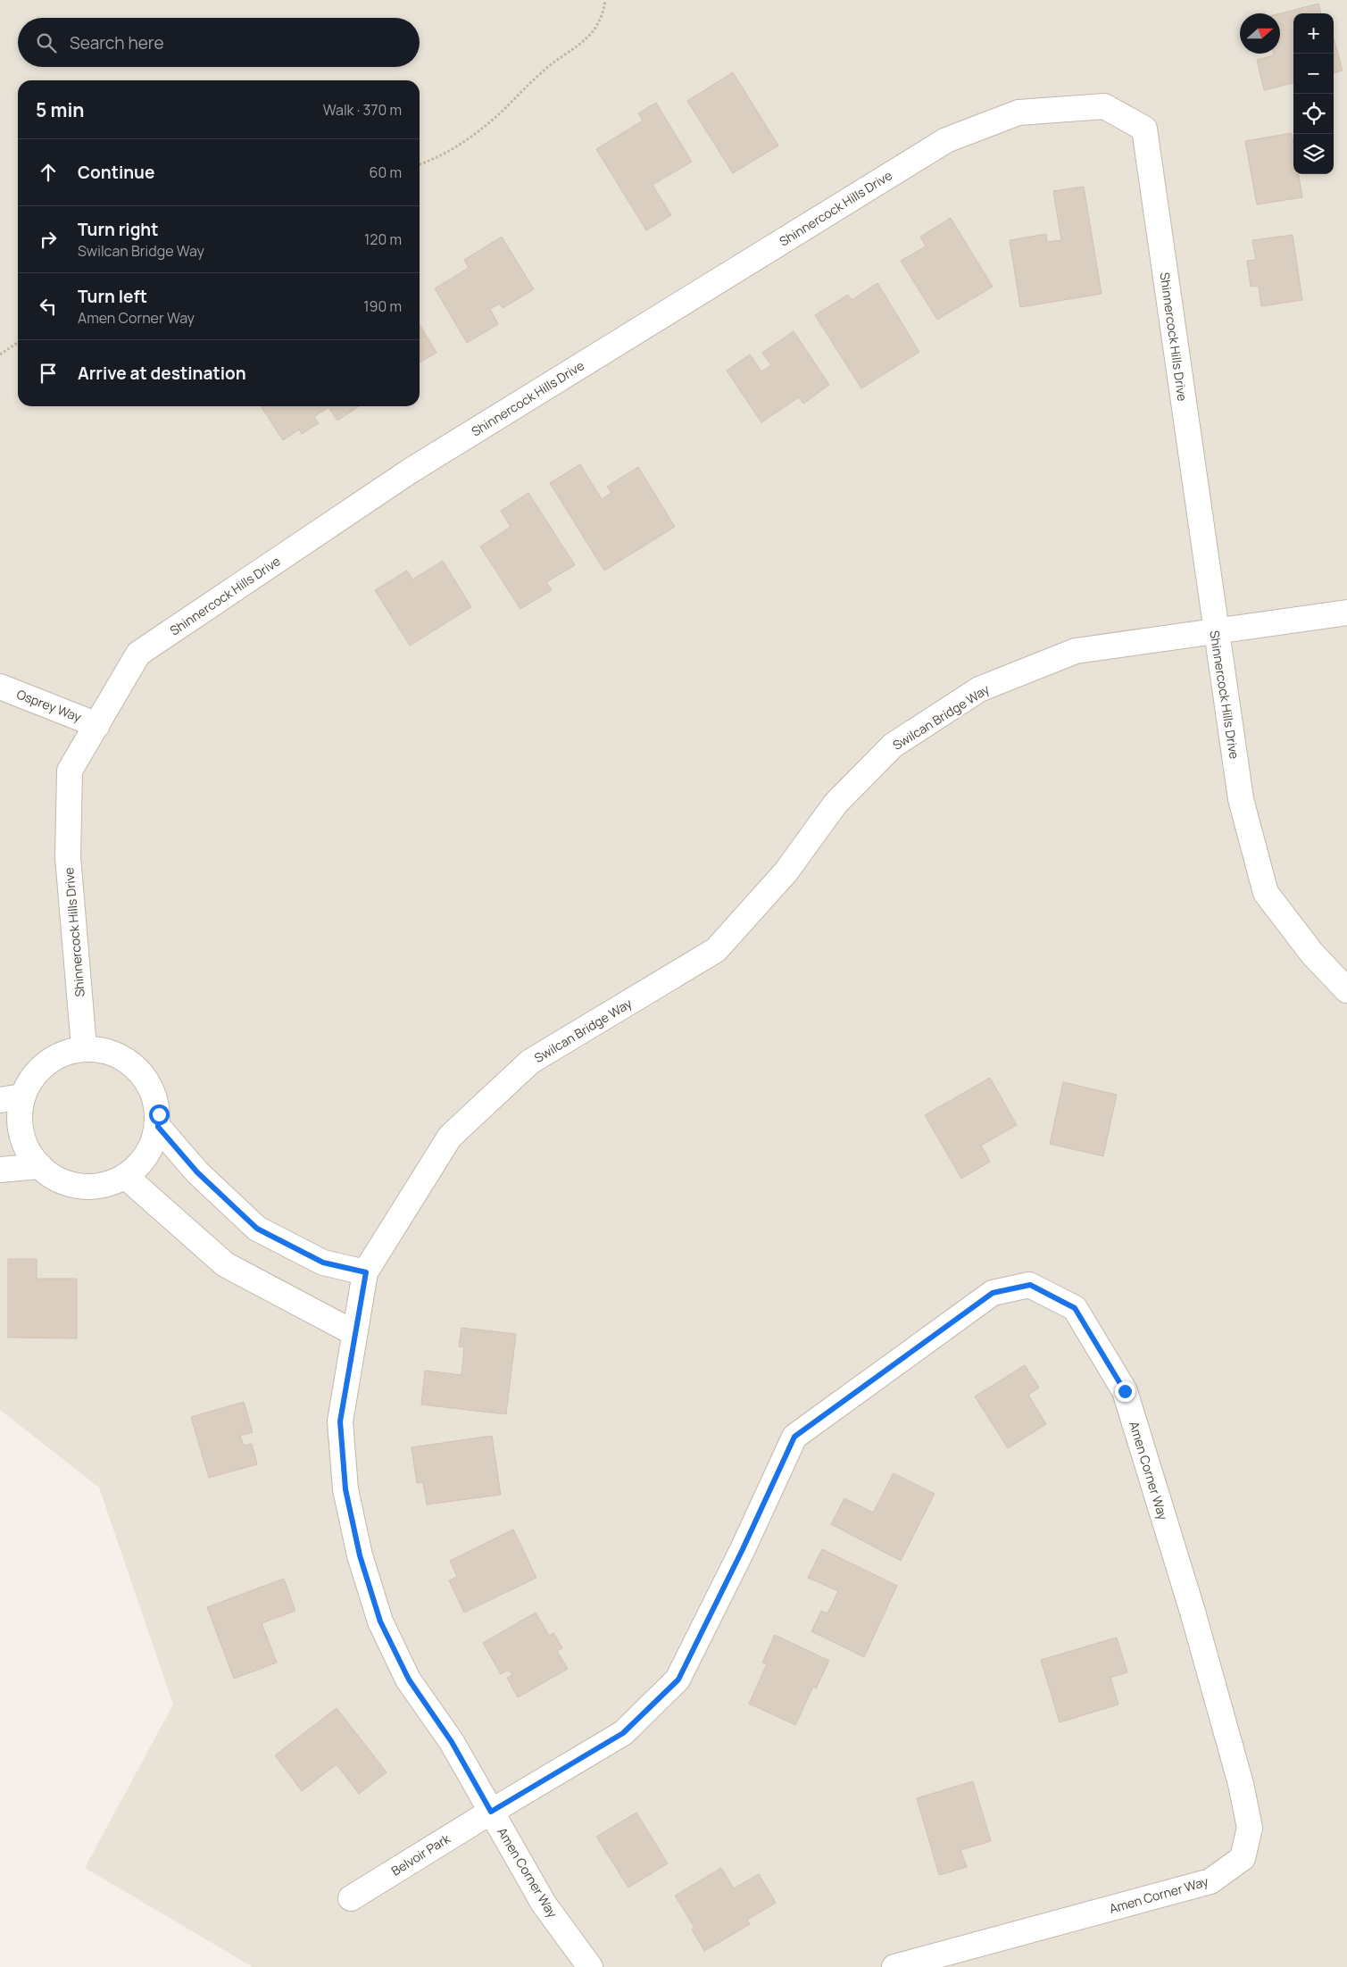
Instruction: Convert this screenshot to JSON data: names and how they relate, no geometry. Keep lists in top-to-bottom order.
{
  "streets": {
    "street": [
      "Shinnercock Hills Drive",
      "Osprey Way",
      "Swilcan Bridge Way",
      "Amen Corner Way",
      "Belvoir Park"
    ]
  },
  "crossings": [
    ["Shinnercock Hills Drive", "Osprey Way"],
    ["Shinnercock Hills Drive", "Swilcan Bridge Way"],
    ["Swilcan Bridge Way", "Amen Corner Way"],
    ["Swilcan Bridge Way", "Belvoir Park"],
    ["Amen Corner Way", "Belvoir Park"]
  ],
  "north": "right",
  "page": {
    "map_buttons": ["+", "−"],
    "search": "Search here",
    "heading": ["5 min", "Walk · 370 m"],
    "list": [
      ["Continue", "60 m"],
      ["Turn right", "Swilcan Bridge Way", "120 m"],
      ["Turn left", "Amen Corner Way", "190 m"],
      "Arrive at destination"
    ]
  }
}
